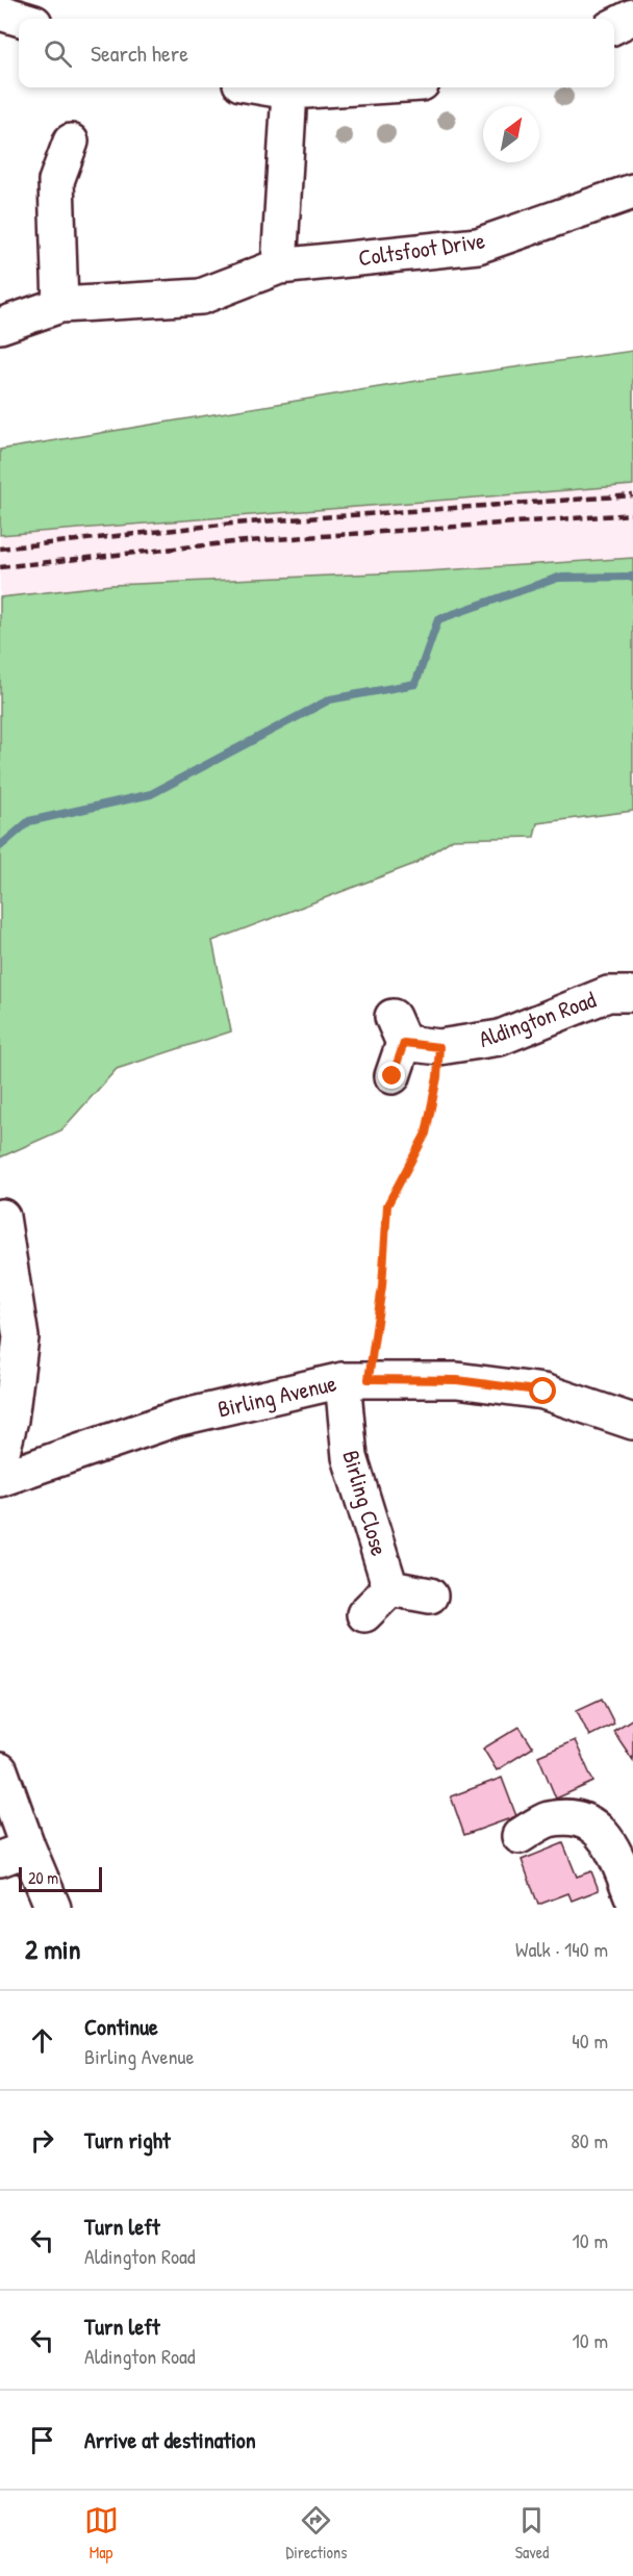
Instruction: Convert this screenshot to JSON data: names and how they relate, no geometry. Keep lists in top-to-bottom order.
{
  "streets": {
    "street": [
      "Coltsfoot Drive",
      "Aldington Road",
      "Birling Avenue",
      "Birling Close"
    ]
  },
  "crossings": [
    ["Birling Avenue", "Birling Close"]
  ],
  "scale_bar": "20 m",
  "north": "top right",
  "page": {
    "search": "Search here",
    "scale": "20 m",
    "heading": ["2 min", "Walk · 140 m"],
    "list": [
      ["Continue", "Birling Avenue", "40 m"],
      ["Turn right", "80 m"],
      ["Turn left", "Aldington Road", "10 m"],
      ["Turn left", "Aldington Road", "10 m"],
      "Arrive at destination"
    ],
    "nav": ["Map", "Directions", "Saved"]
  }
}
